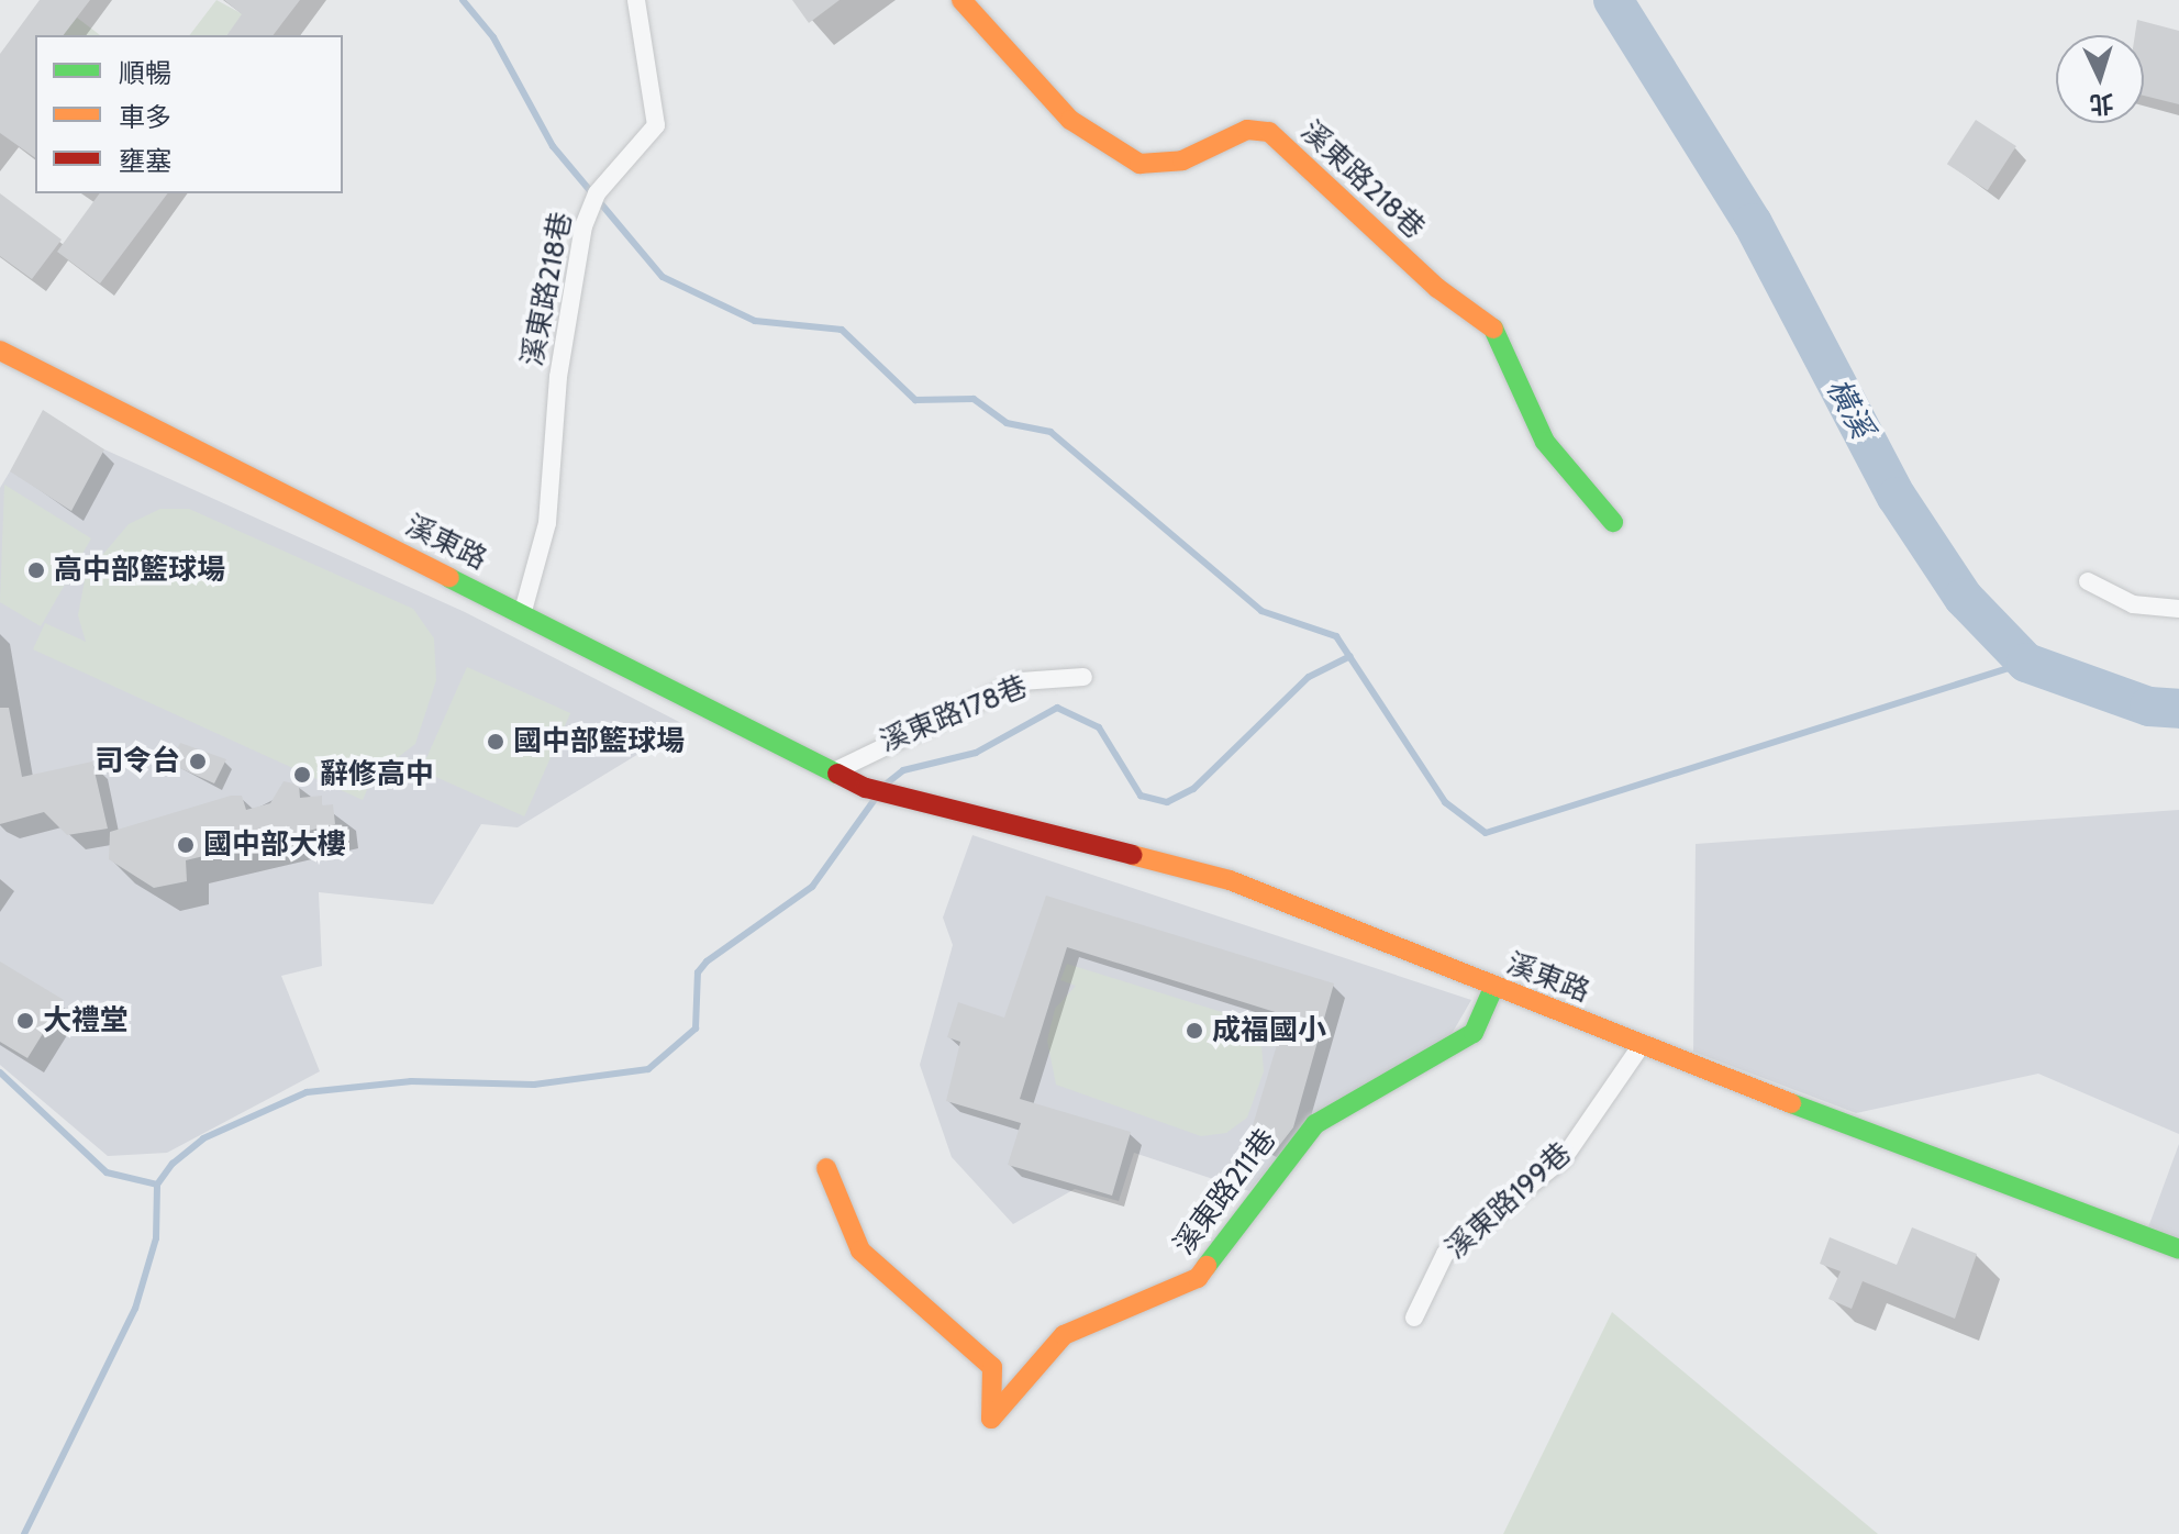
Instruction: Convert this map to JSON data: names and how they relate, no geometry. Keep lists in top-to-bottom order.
{
  "streets": {
    "main road": ["溪東路218巷", "溪東路", "溪東路211巷"],
    "street": ["溪東路178巷", "溪東路199巷"]
  },
  "crossings": [
    ["溪東路218巷", "溪東路"],
    ["溪東路", "溪東路178巷"],
    ["溪東路", "溪東路211巷"],
    ["溪東路", "溪東路199巷"]
  ],
  "water": ["橫溪"],
  "places": [
    "高中部籃球場",
    "國中部籃球場",
    "司令台",
    "辭修高中",
    "國中部大樓",
    "大禮堂",
    "成福國小"
  ],
  "legend": ["順暢", "車多", "壅塞"],
  "north": "bottom"
}
